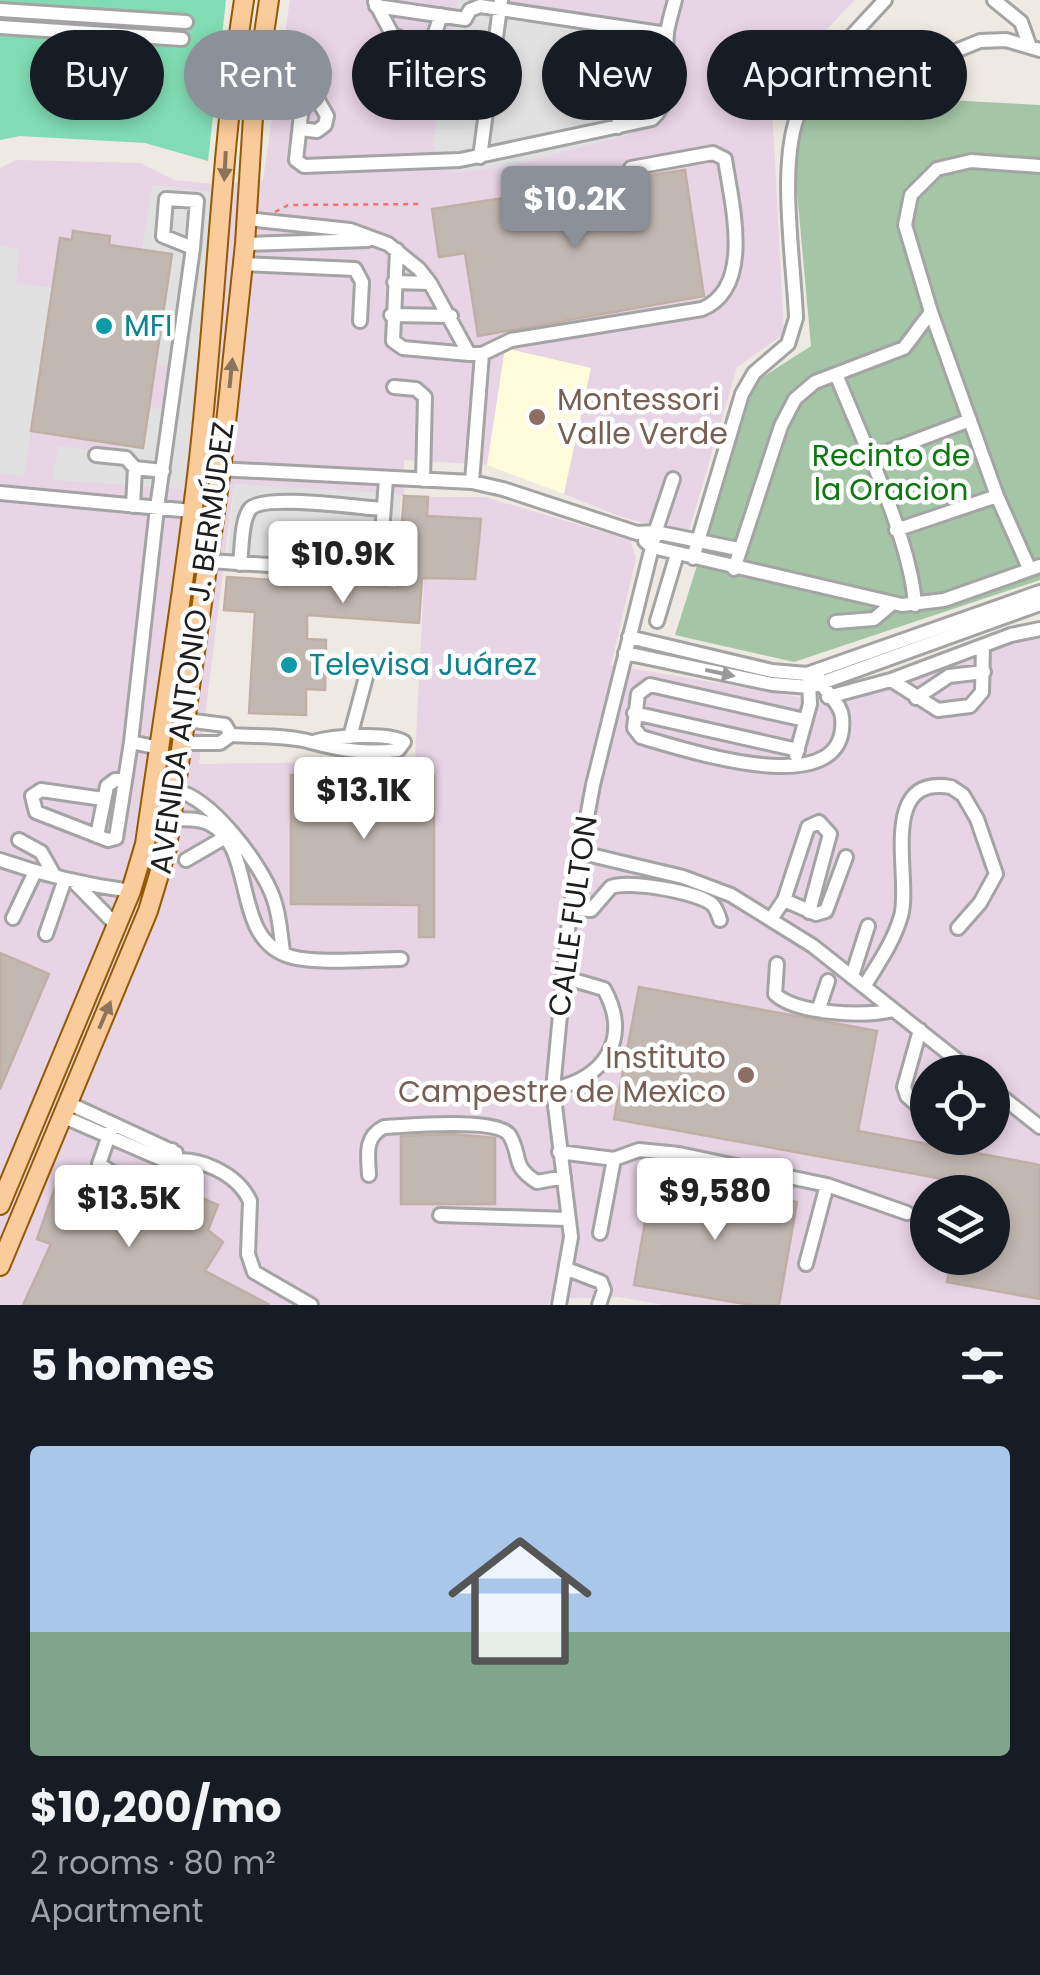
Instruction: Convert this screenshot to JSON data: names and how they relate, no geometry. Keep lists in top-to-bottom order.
{
  "streets": {
    "main road": ["AVENIDA ANTONIO J. BERMÚDEZ"],
    "street": ["CALLE FULTON"]
  },
  "parks": ["Recinto de la Oracion"],
  "places": [
    "MFI",
    "Montessori Valle Verde",
    "Televisa Juárez",
    "Instituto Campestre de Mexico"
  ],
  "page": {
    "chip": [
      "Buy",
      "Rent",
      "Filters",
      "New",
      "Apartment"
    ],
    "price": [
      "$10.2K",
      "$10.9K",
      "$13.1K",
      "$9,580",
      "$13.5K"
    ],
    "heading": "5 homes",
    "list": [
      {
        "name": "$10,200/mo",
        "note": "2 rooms · 80 m² · Apartment"
      }
    ]
  }
}
